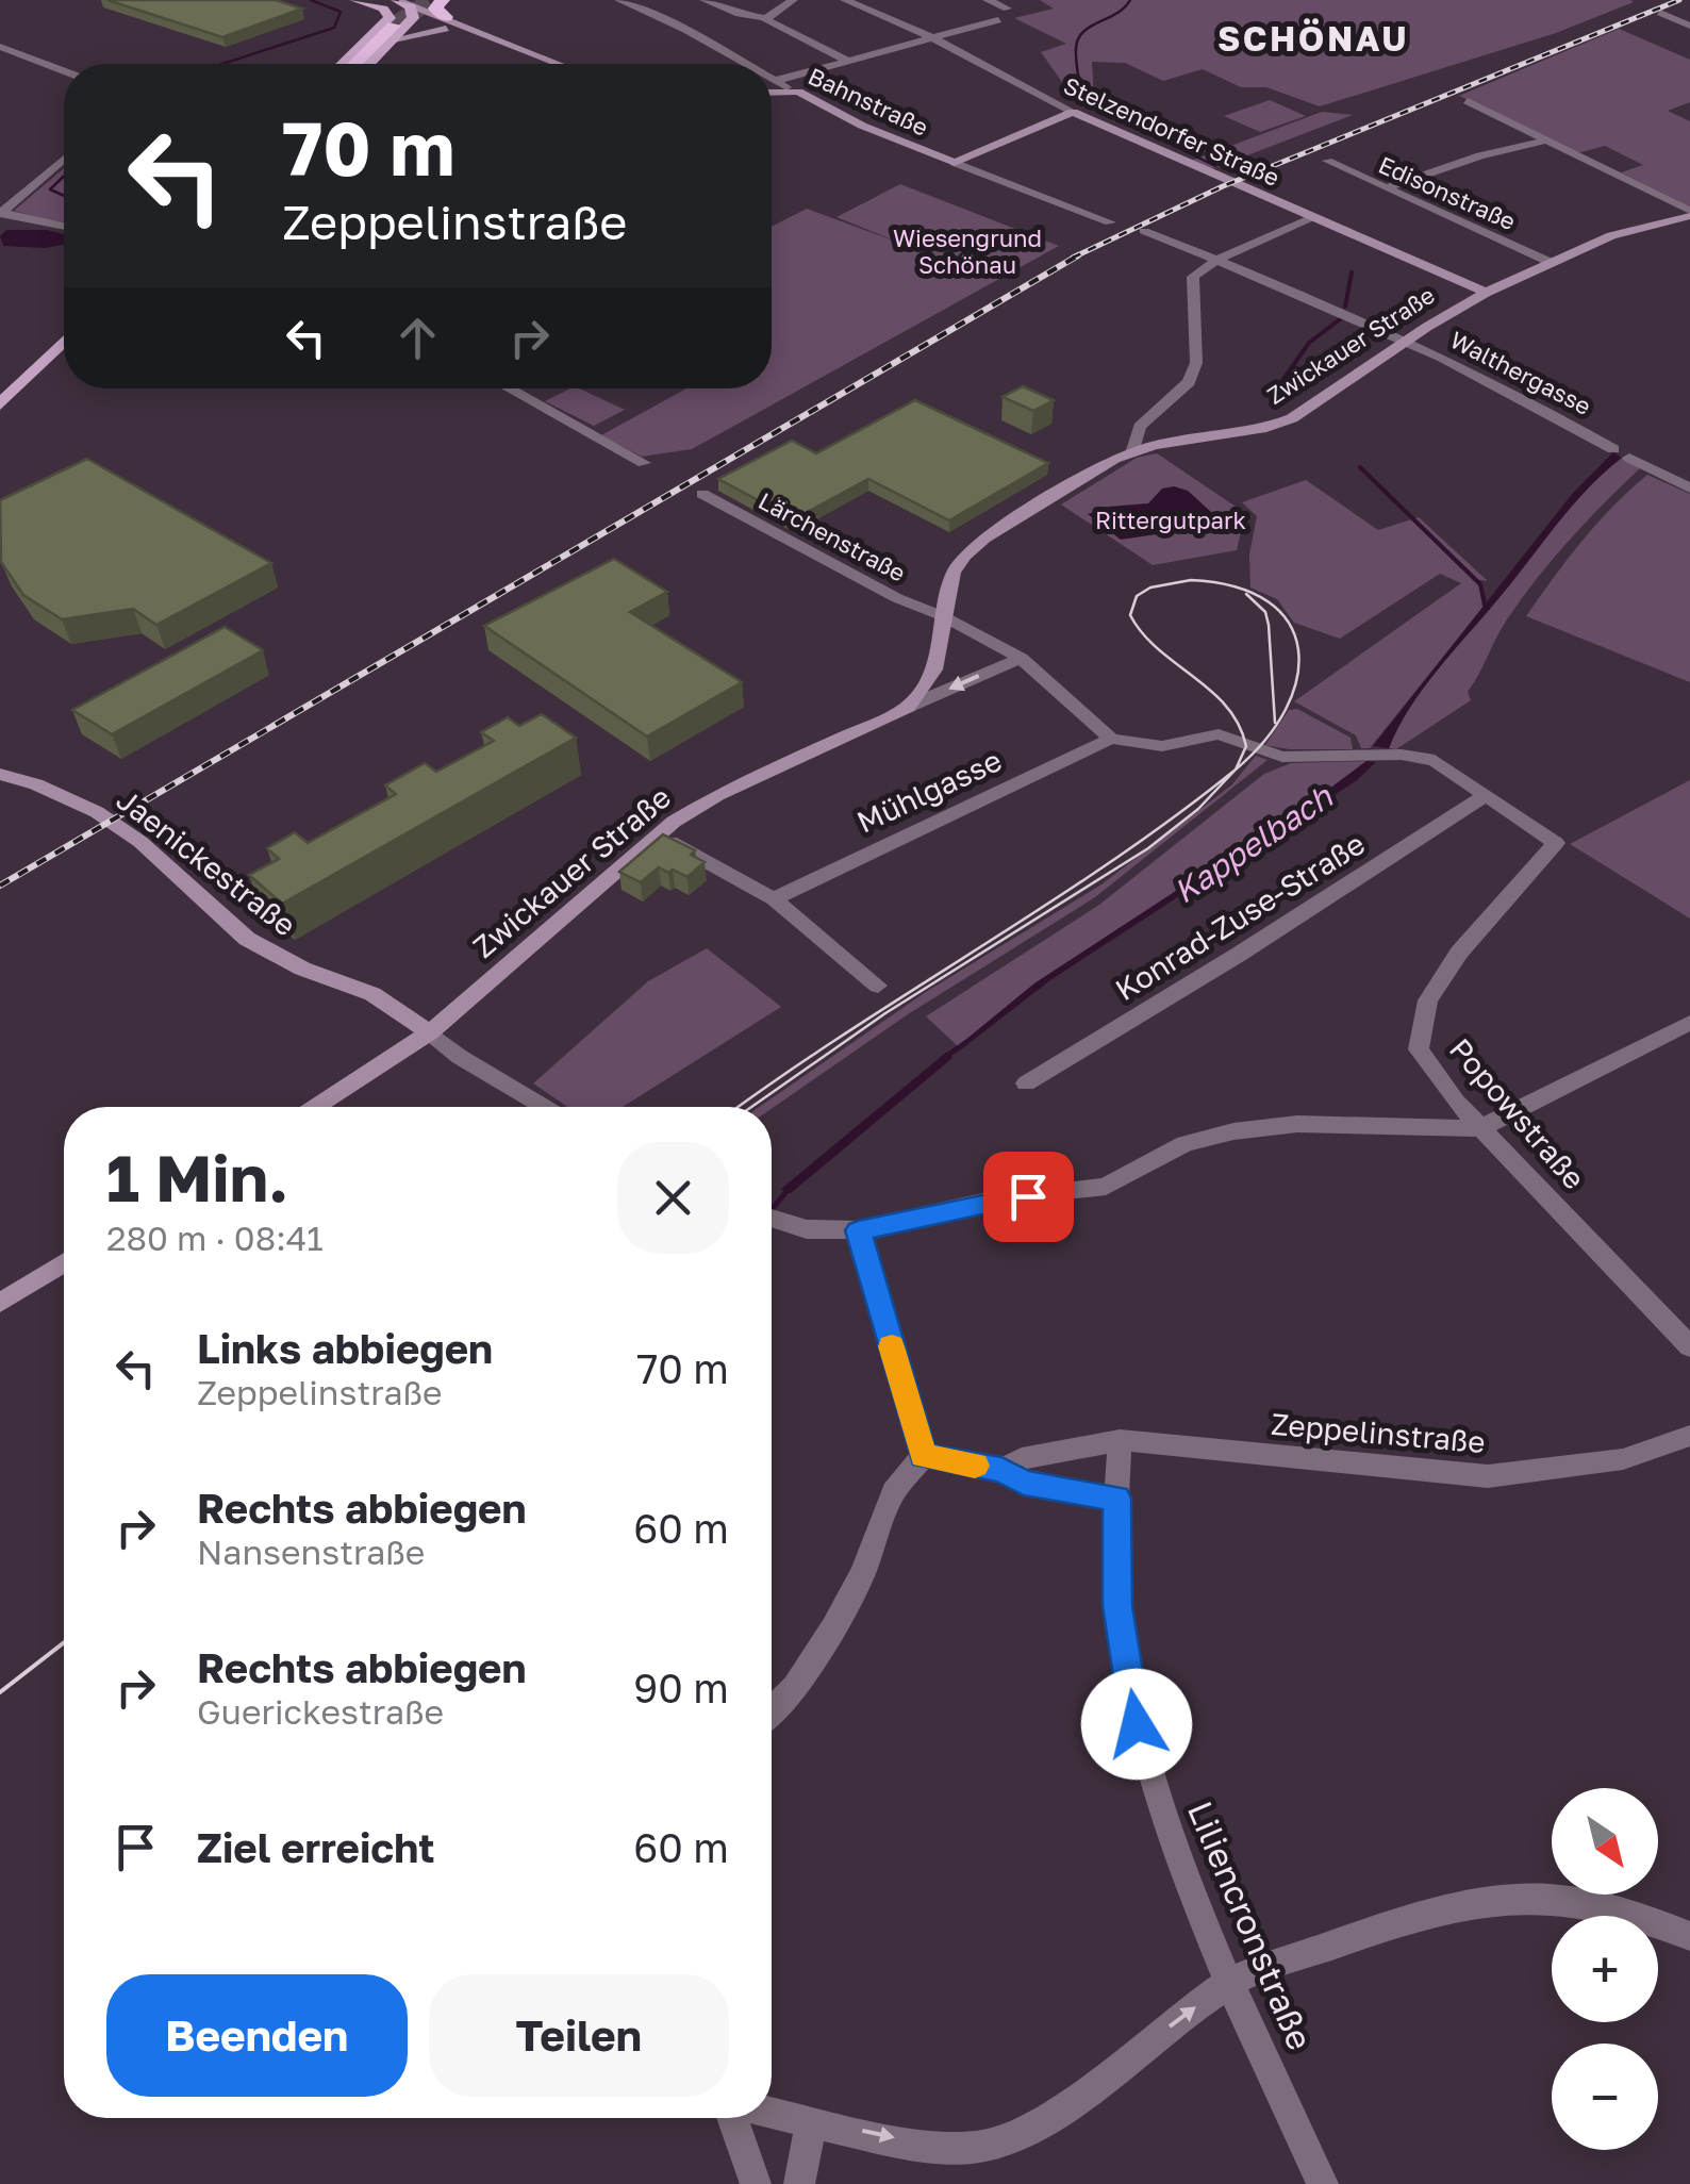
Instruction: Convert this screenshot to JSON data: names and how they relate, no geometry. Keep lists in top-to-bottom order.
{
  "streets": {
    "main road": [
      "Bahnstraße",
      "Stelzendorfer Straße",
      "Zwickauer Straße",
      "Jaenickestraße"
    ],
    "street": [
      "Edisonstraße",
      "Walthergasse",
      "Lärchenstraße",
      "Mühlgasse",
      "Konrad-Zuse-Straße",
      "Popowstraße",
      "Zeppelinstraße",
      "Liliencronstraße"
    ]
  },
  "crossings": [
    ["Stelzendorfer Straße", "Zwickauer Straße"],
    ["Edisonstraße", "Zwickauer Straße"],
    ["Zwickauer Straße", "Walthergasse"],
    ["Zwickauer Straße", "Lärchenstraße"],
    ["Zwickauer Straße", "Jaenickestraße"],
    ["Mühlgasse", "Popowstraße"],
    ["Konrad-Zuse-Straße", "Popowstraße"],
    ["Zeppelinstraße", "Liliencronstraße"]
  ],
  "districts": ["SCHÖNAU"],
  "water": ["Kappelbach"],
  "parks": ["Wiesengrund Schönau", "Rittergutpark"],
  "north": "bottom right",
  "page": {
    "turn": ["70 m", "Zeppelinstraße"],
    "heading": ["1 Min.", "280 m · 08:41"],
    "list": [
      {
        "name": "Links abbiegen",
        "note": "Zeppelinstraße",
        "value": "70 m"
      },
      {
        "name": "Rechts abbiegen",
        "note": "Nansenstraße",
        "value": "60 m"
      },
      {
        "name": "Rechts abbiegen",
        "note": "Guerickestraße",
        "value": "90 m"
      },
      {
        "name": "Ziel erreicht",
        "value": "60 m"
      }
    ],
    "map_buttons": ["+", "−"],
    "buttons": ["Beenden", "Teilen"]
  }
}
